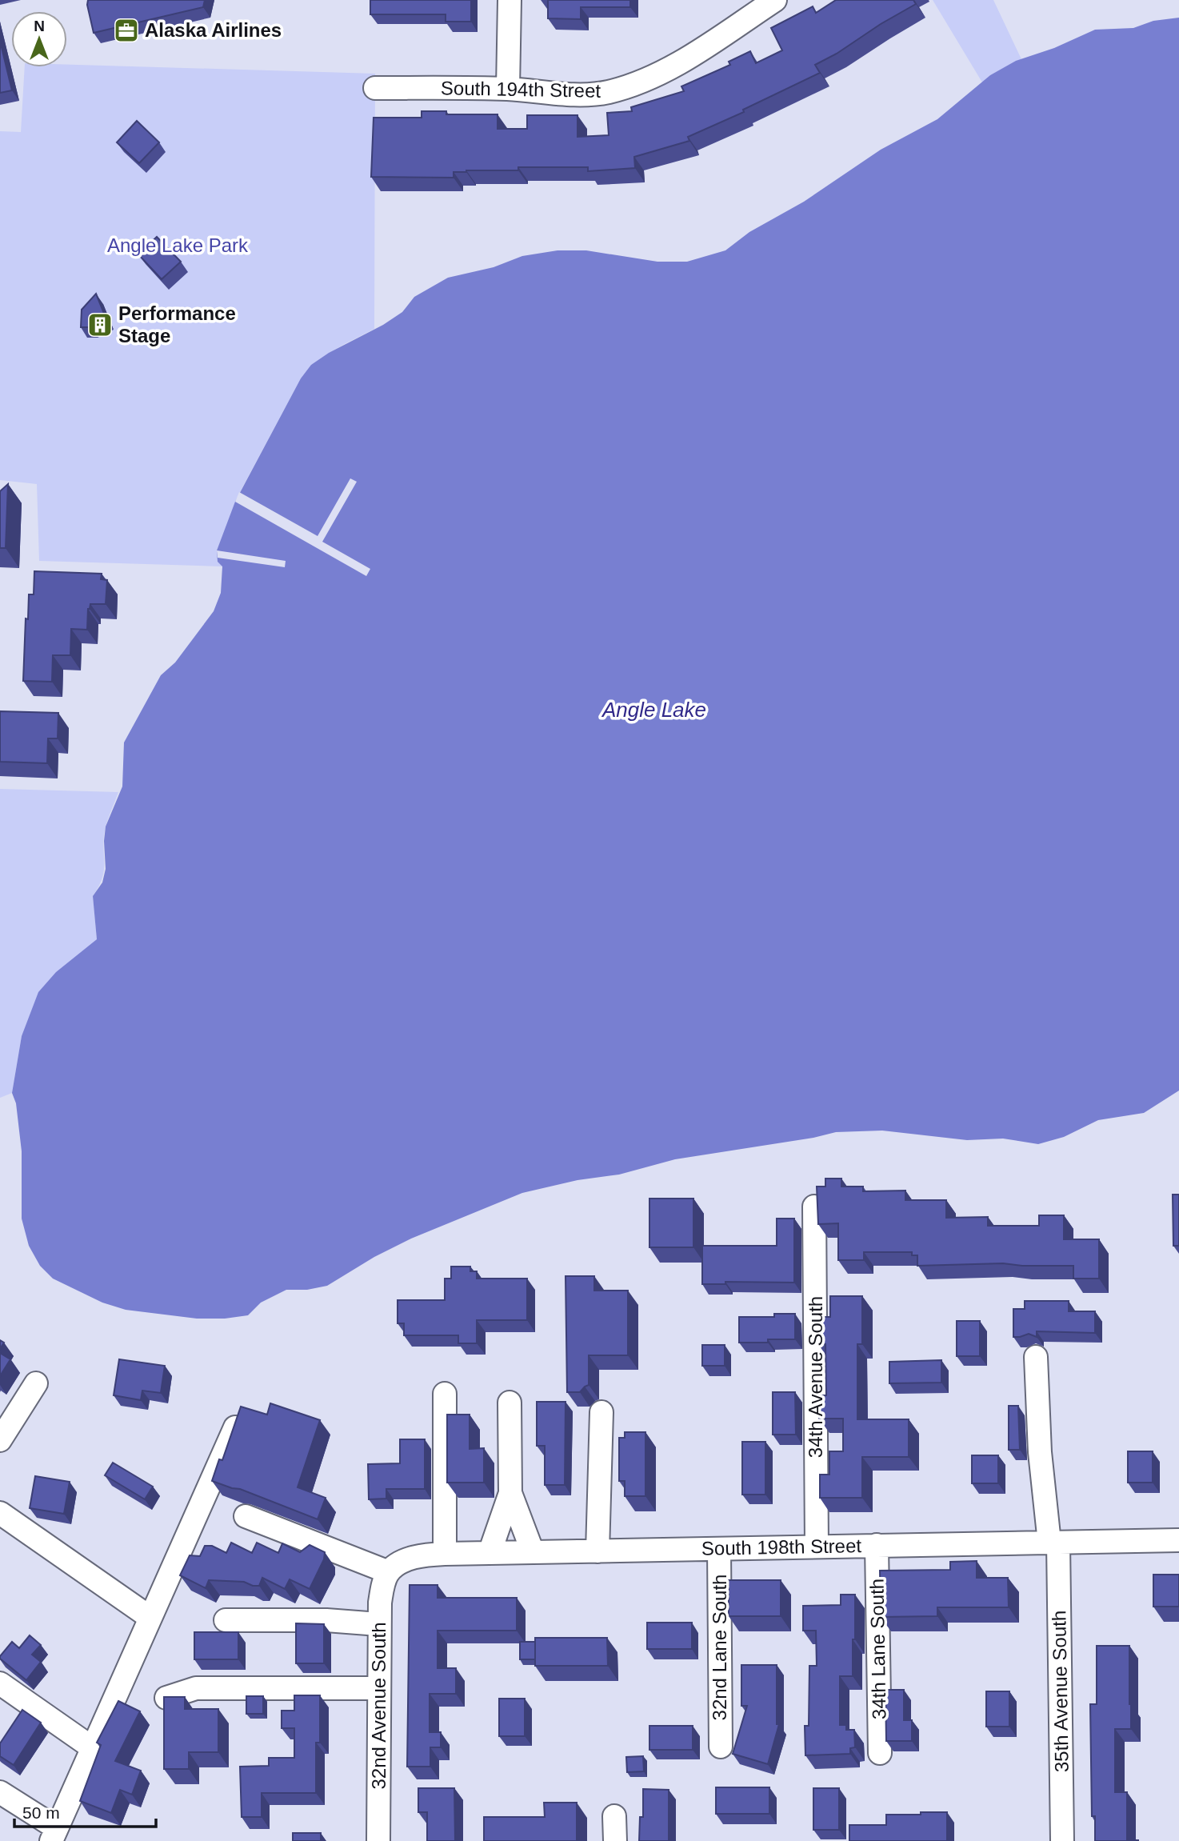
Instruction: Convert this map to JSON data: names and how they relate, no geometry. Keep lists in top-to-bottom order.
{
  "streets": {
    "street": [
      "South 194th Street",
      "34th Avenue South",
      "South 198th Street",
      "32nd Lane South",
      "34th Lane South",
      "35th Avenue South",
      "32nd Avenue South"
    ]
  },
  "crossings": [
    ["34th Avenue South", "South 198th Street"],
    ["South 198th Street", "32nd Lane South"],
    ["South 198th Street", "34th Lane South"],
    ["South 198th Street", "35th Avenue South"],
    ["South 198th Street", "32nd Avenue South"]
  ],
  "water": ["Angle Lake"],
  "parks": ["Angle Lake Park"],
  "places": {
    "office": ["Alaska Airlines"],
    "building": ["Performance Stage"]
  },
  "scale_bar": "50 m",
  "north": "top"
}
